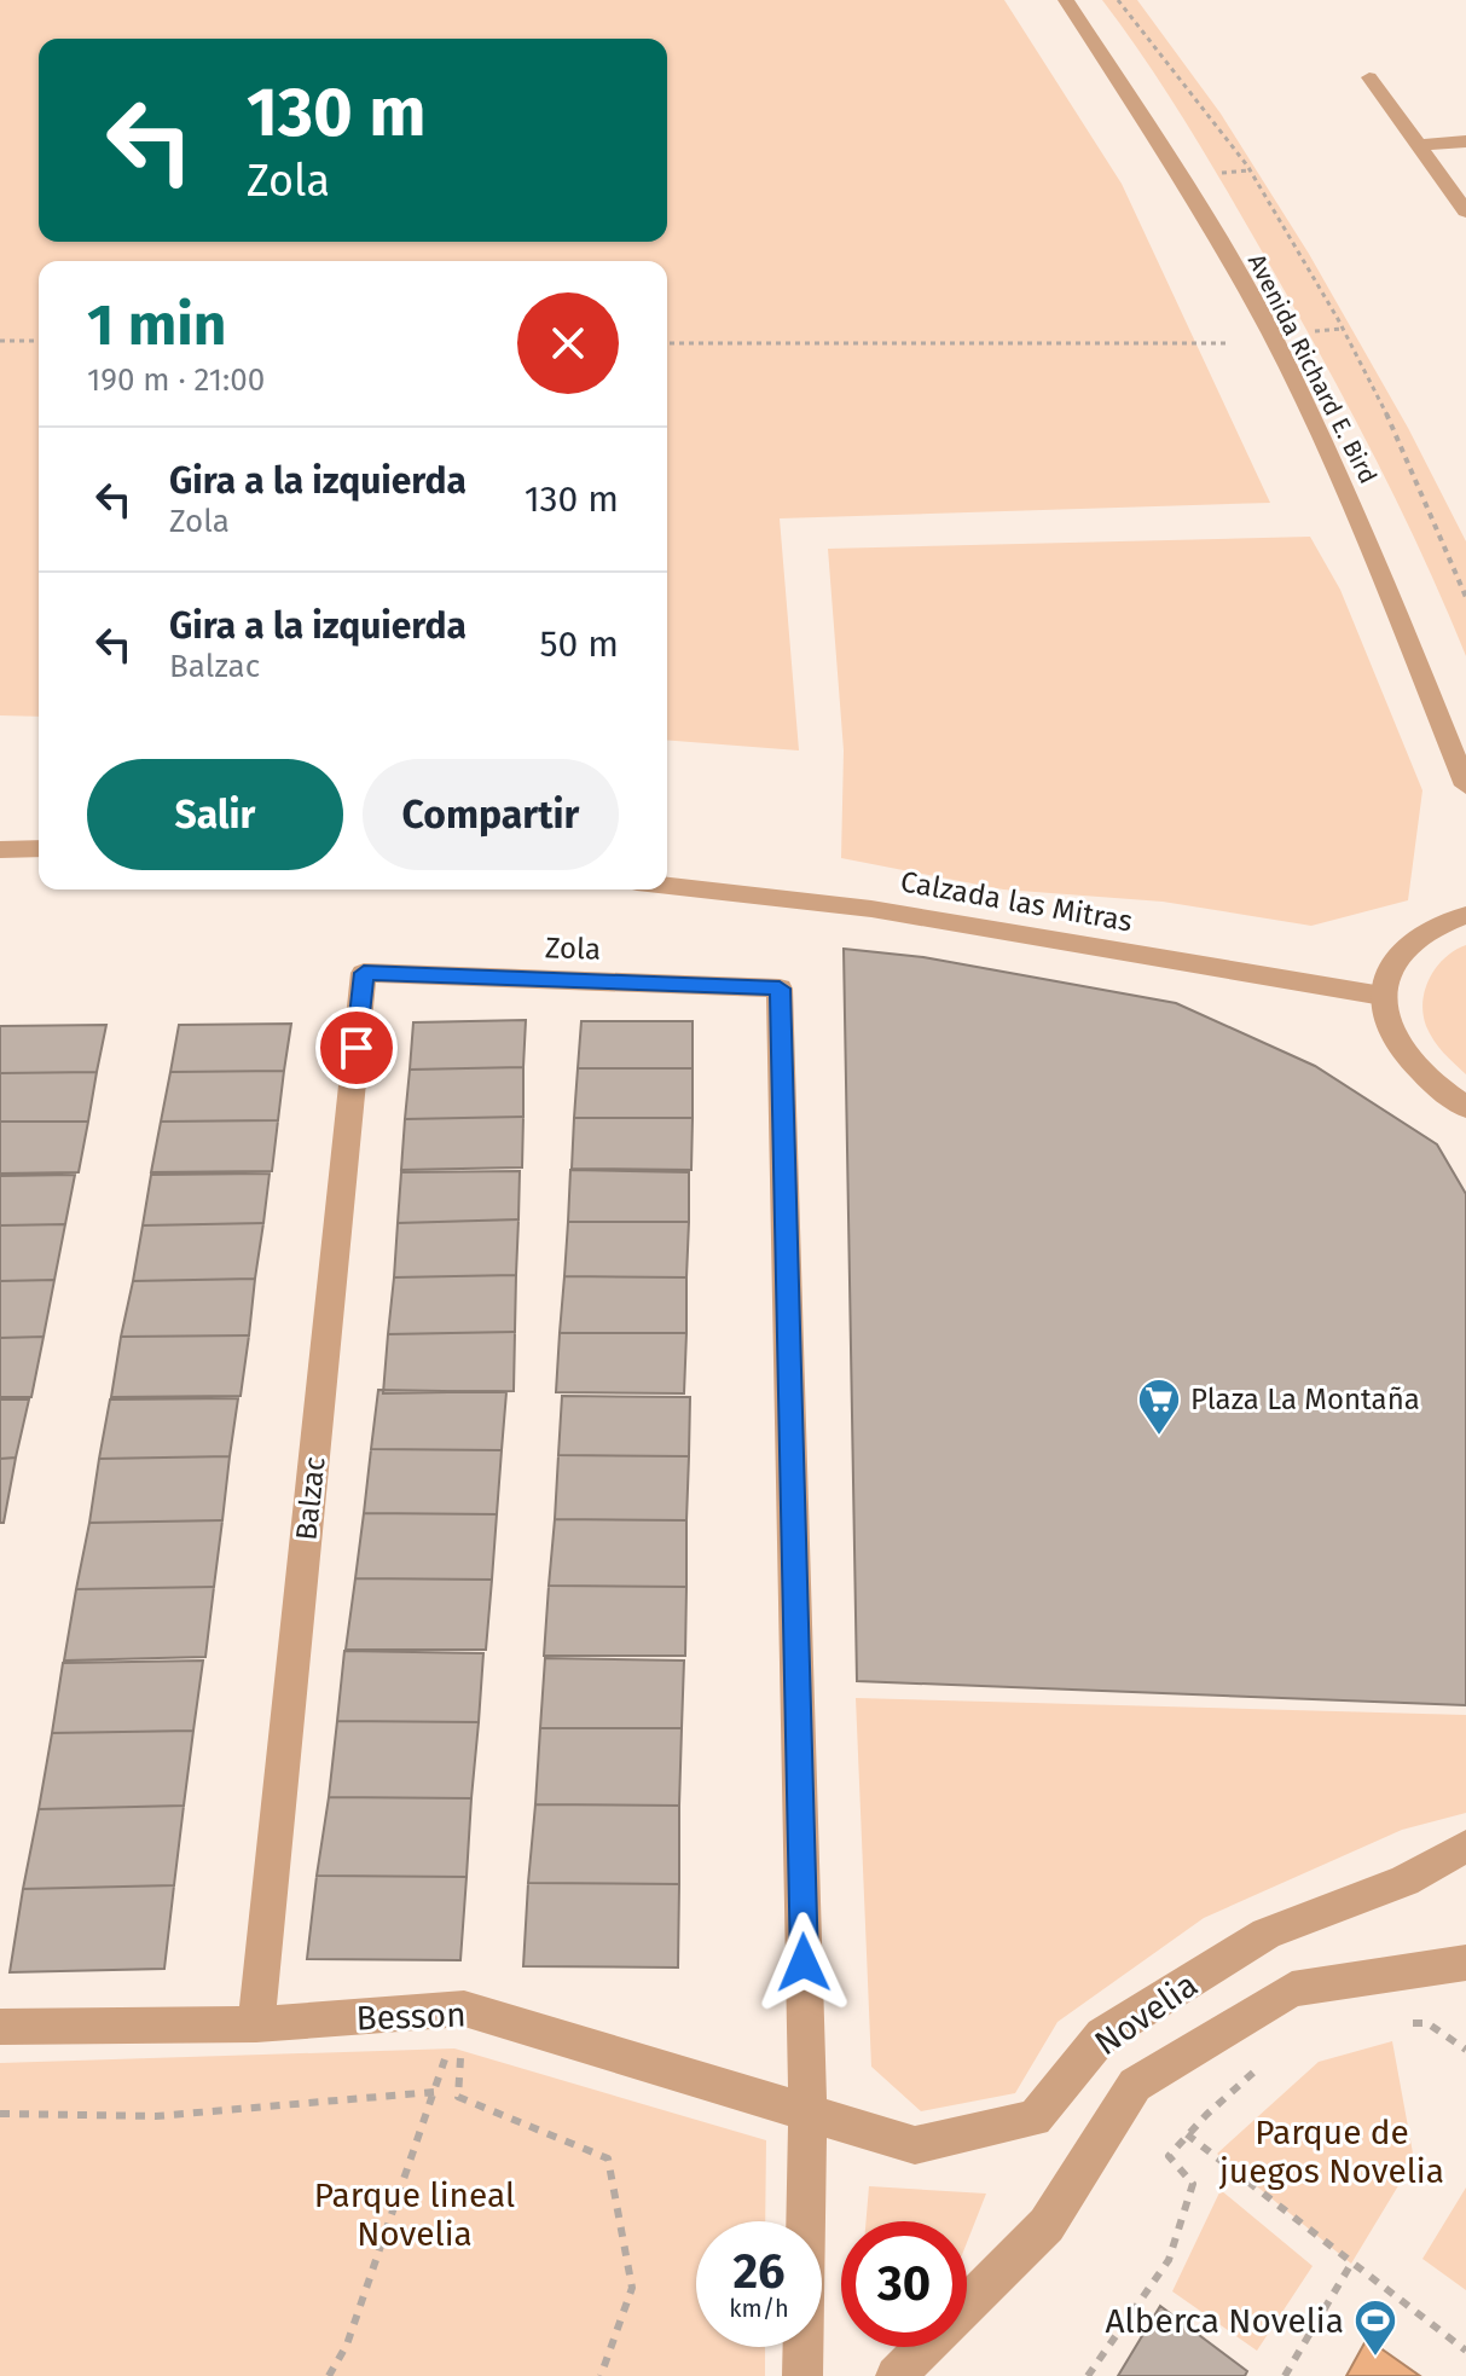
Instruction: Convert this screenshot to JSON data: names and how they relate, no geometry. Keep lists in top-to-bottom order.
{
  "streets": {
    "street": [
      "Avenida Richard E. Bird",
      "Calzada las Mitras",
      "Zola",
      "Balzac",
      "Novelia",
      "Besson"
    ]
  },
  "crossings": [
    ["Zola", "Balzac"],
    ["Zola", "Novelia"],
    ["Zola", "Besson"],
    ["Balzac", "Besson"],
    ["Novelia", "Besson"]
  ],
  "parks": ["Parque de juegos Novelia", "Parque lineal Novelia"],
  "places": {
    "supermarket": ["Plaza La Montaña"],
    "sports": ["Alberca Novelia"]
  },
  "page": {
    "turn": ["130 m", "Zola"],
    "heading": ["1 min", "190 m · 21:00"],
    "list": [
      {
        "name": "Gira a la izquierda",
        "note": "Zola",
        "value": "130 m"
      },
      {
        "name": "Gira a la izquierda",
        "note": "Balzac",
        "value": "50 m"
      }
    ],
    "buttons": ["Salir", "Compartir"],
    "speed": "26 km/h",
    "limit": "30"
  }
}
